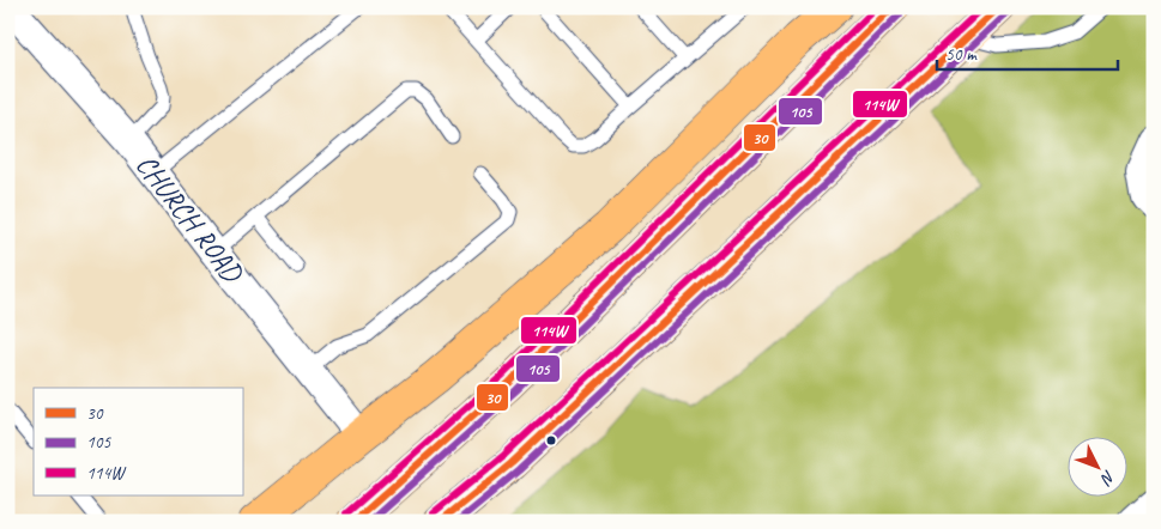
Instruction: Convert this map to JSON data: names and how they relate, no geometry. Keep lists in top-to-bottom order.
{
  "streets": {
    "street": ["CHURCH ROAD"]
  },
  "lines": ["transit line 30", "transit line 114W", "transit line 105"],
  "legend": ["30", "105", "114W"],
  "scale_bar": "50 m",
  "north": "bottom right"
}
